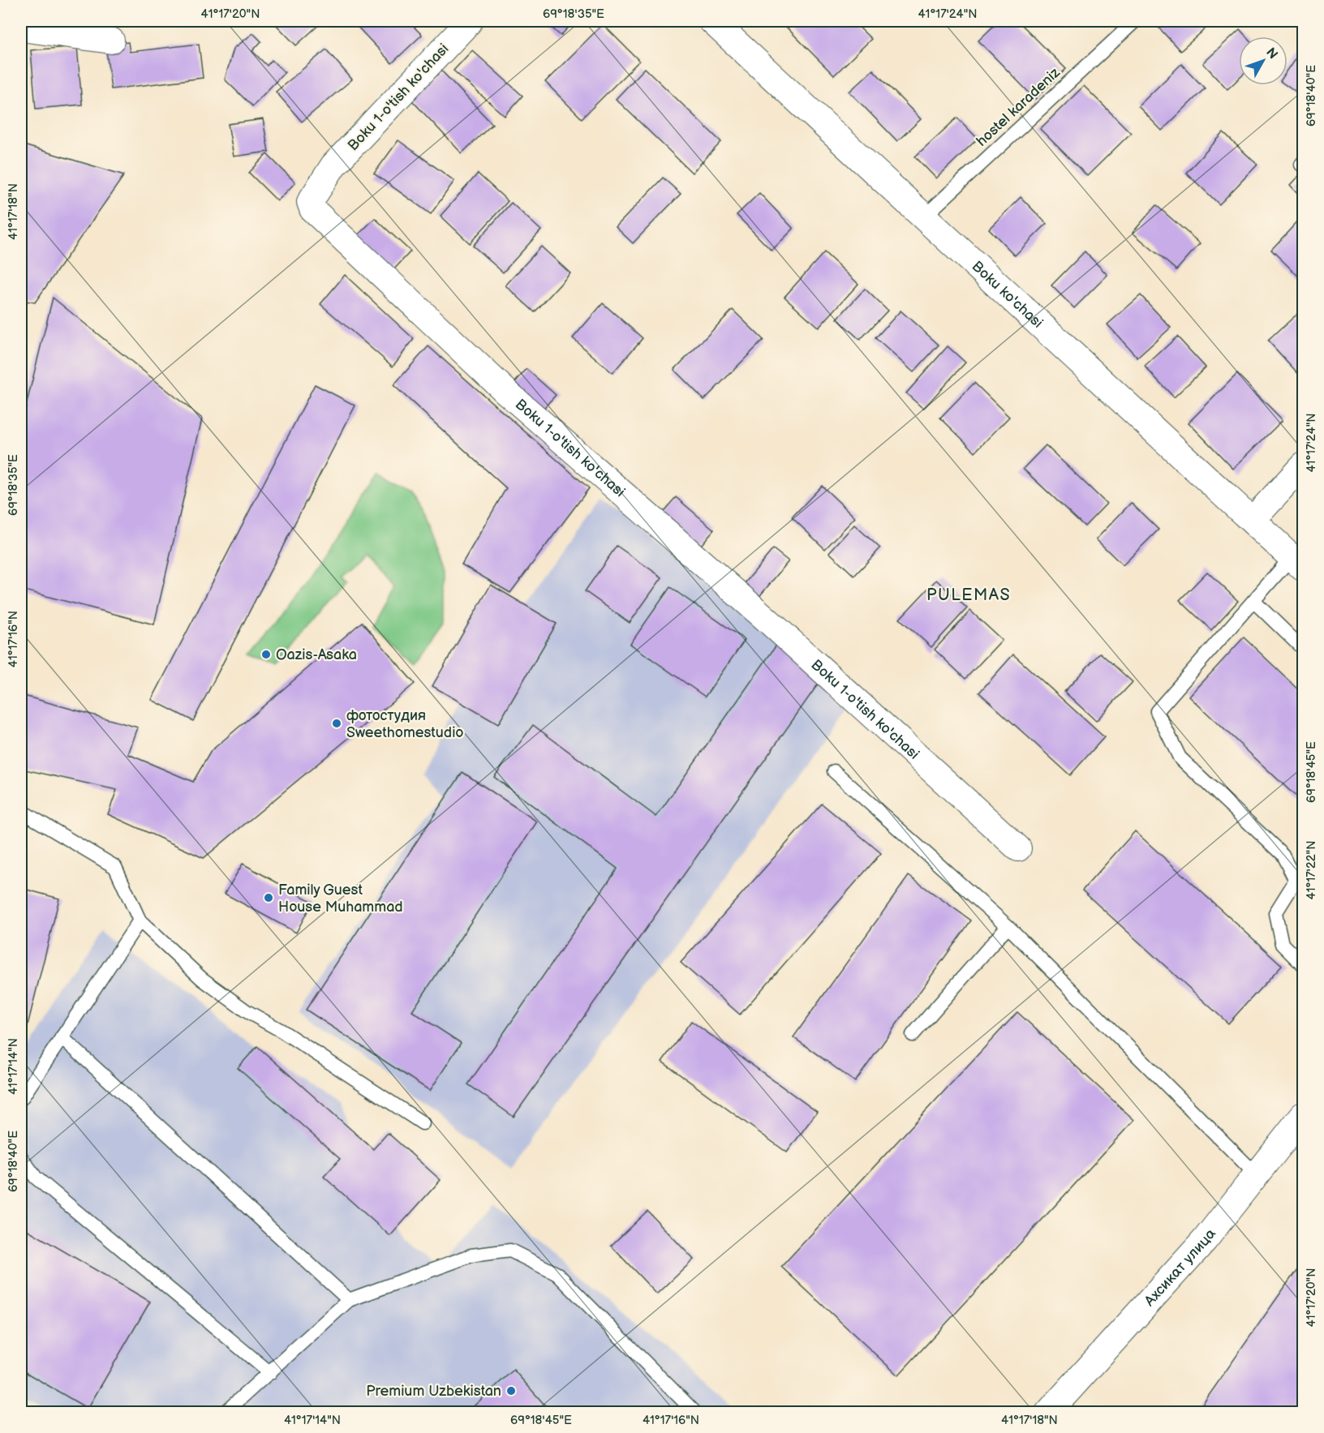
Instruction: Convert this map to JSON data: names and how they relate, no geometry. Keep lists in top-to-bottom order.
{
  "streets": {
    "street": ["Boku 1-o'tish ko'chasi", "Boku ko'chasi", "Ахсикат улица"],
    "lane": ["hostel karadeniz"]
  },
  "crossings": [
    ["hostel karadeniz", "Boku ko'chasi"]
  ],
  "districts": ["PULEMAS"],
  "places": [
    "Oazis-Asaka",
    "фотостудия Sweethomestudio",
    "Family Guest House Muhammad",
    "Premium Uzbekistan"
  ],
  "north": "top right",
  "coordinates": [
    "41°17'20\"N",
    "69°18'35\"E",
    "41°17'24\"N",
    "69°18'40\"E",
    "41°17'18\"N",
    "41°17'16\"N",
    "69°18'45\"E",
    "41°17'22\"N",
    "41°17'14\"N"
  ]
}
